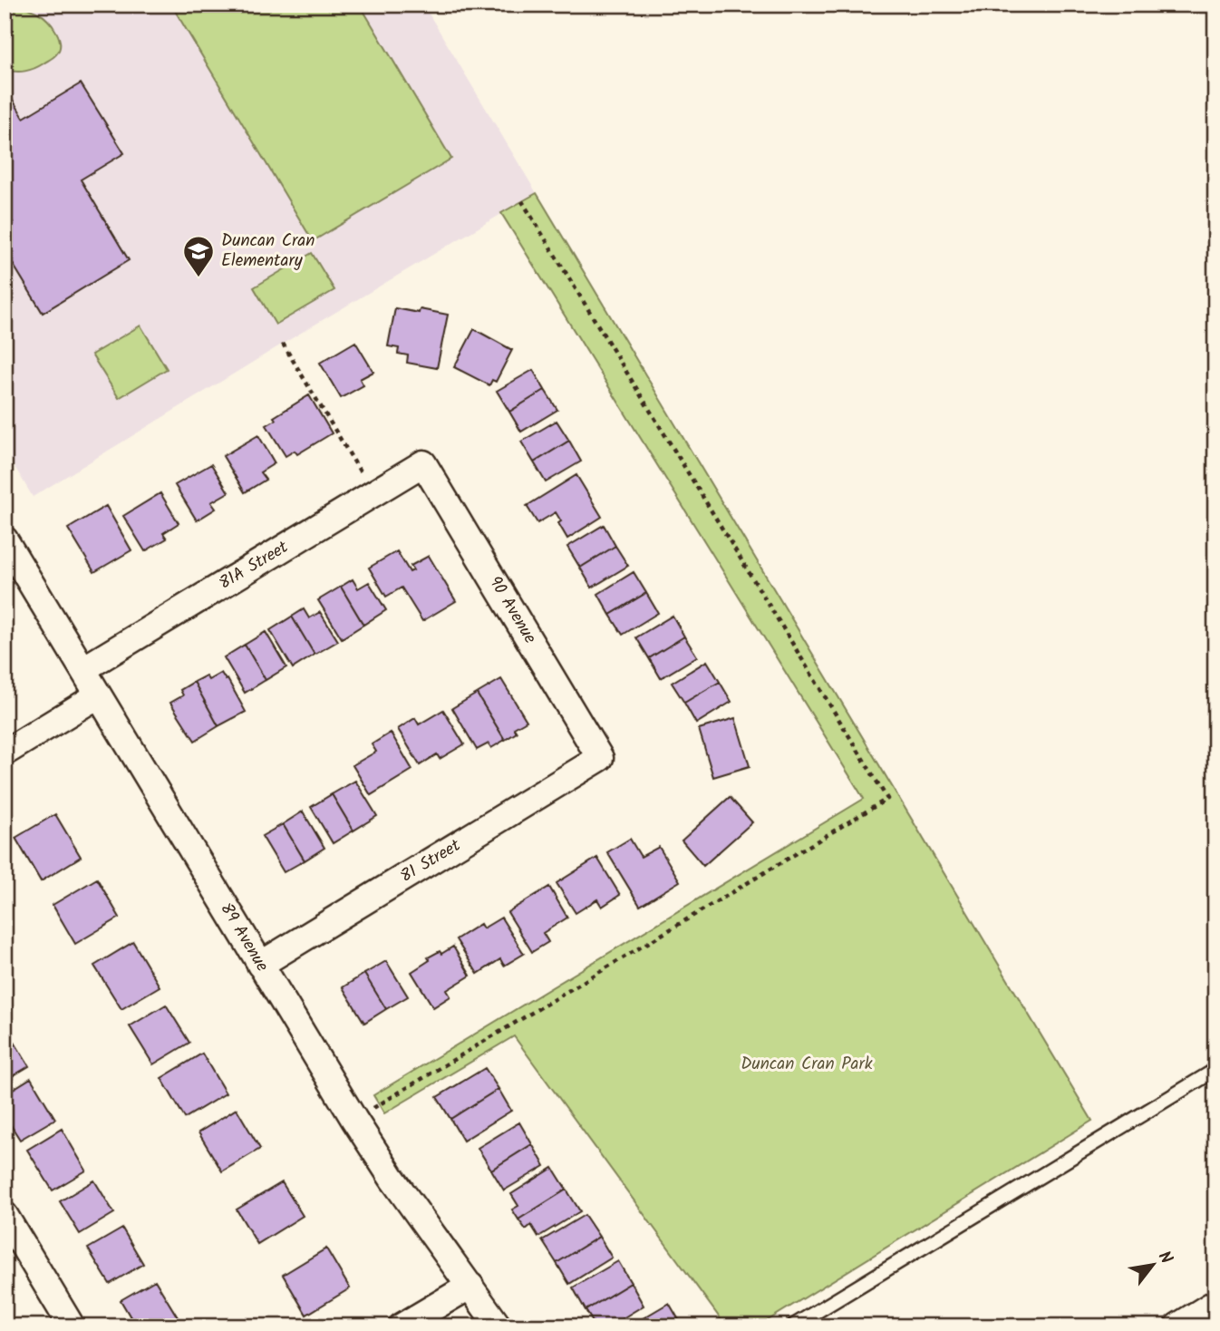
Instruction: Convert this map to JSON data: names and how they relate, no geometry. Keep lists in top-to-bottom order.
{
  "streets": {
    "street": [
      "81A Street",
      "90 Avenue",
      "81 Street",
      "89 Avenue"
    ]
  },
  "crossings": [
    ["81A Street", "90 Avenue"],
    ["81A Street", "89 Avenue"],
    ["90 Avenue", "81 Street"],
    ["81 Street", "89 Avenue"]
  ],
  "parks": ["Duncan Cran Park"],
  "places": {
    "school or university": ["Duncan Cran Elementary"]
  },
  "north": "top right"
}
